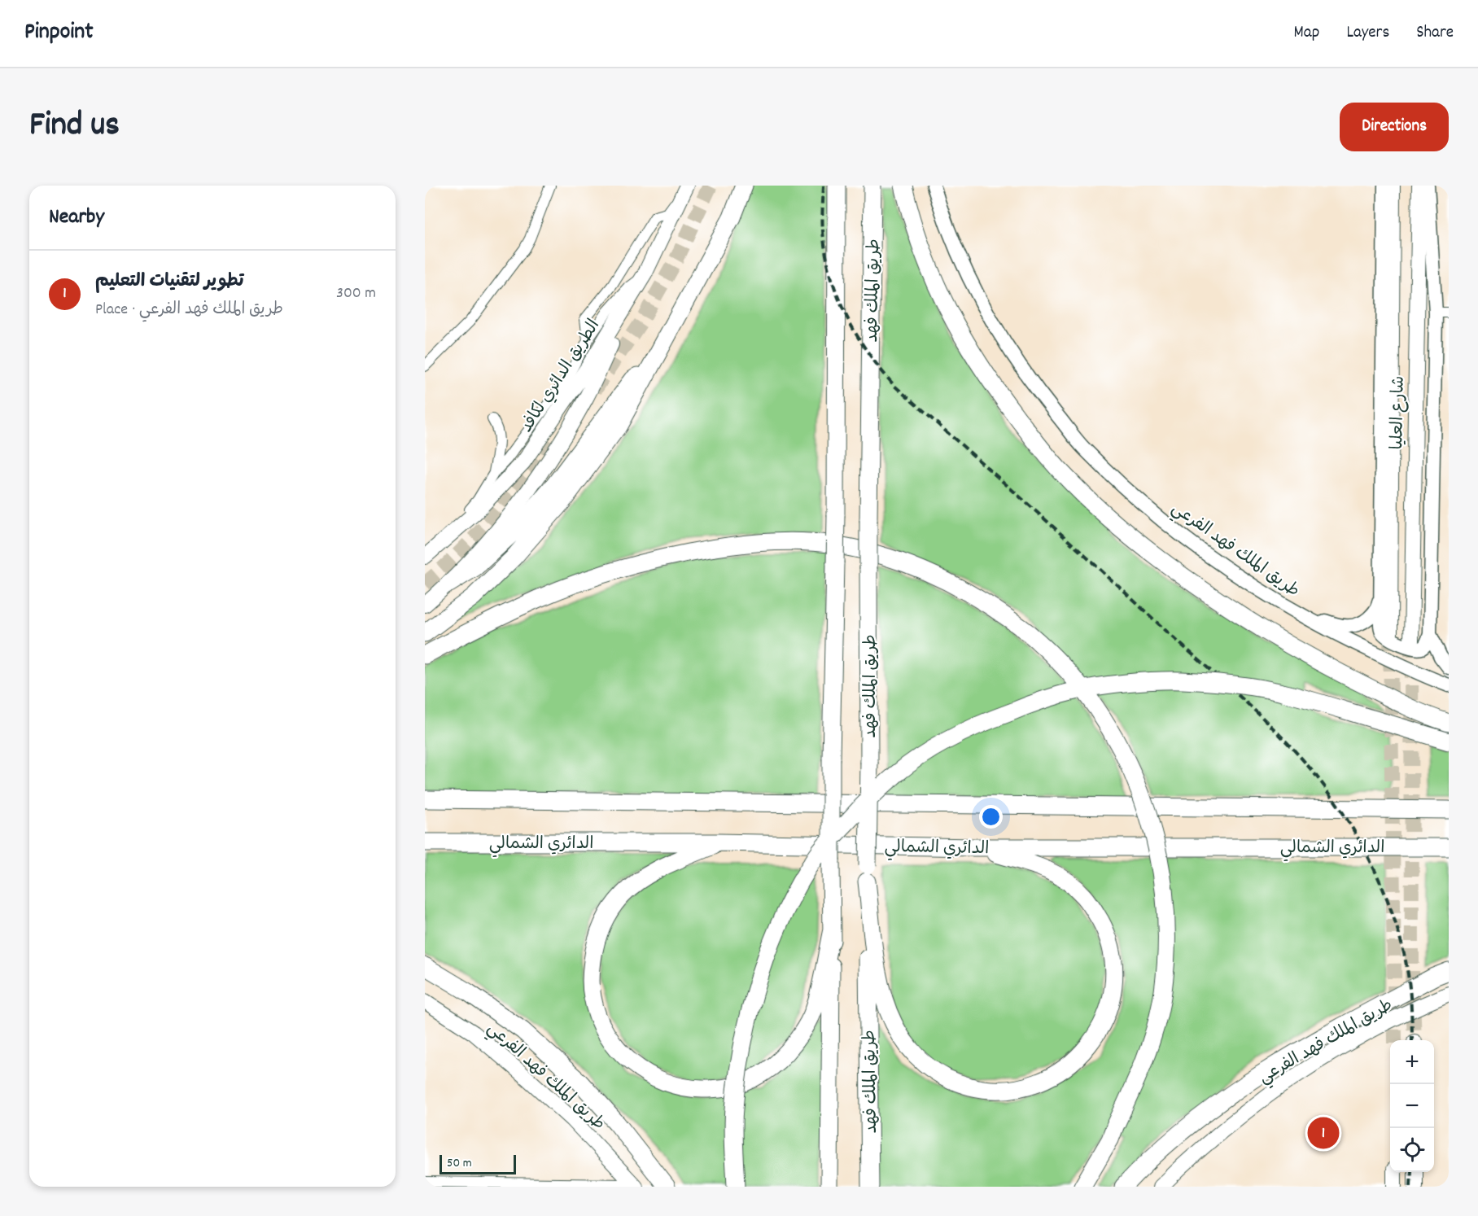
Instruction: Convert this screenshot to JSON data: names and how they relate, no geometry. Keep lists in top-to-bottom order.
{
  "streets": {
    "highway": ["طريق الملك فهد", "الدائري الشمالي"],
    "main road": ["الطريق الدائري لكافد", "شارع العليا", "طريق الملك فهد الفرعي"]
  },
  "scale_bar": "50 m",
  "page": {
    "header": "Pinpoint",
    "nav": ["Map", "Layers", "Share"],
    "title": "Find us",
    "buttons": "Directions",
    "heading": "Nearby",
    "list": [
      {
        "mark": "1",
        "name": "تطوير لتقنيات التعليم",
        "note": "Place · طريق الملك فهد الفرعي",
        "value": "300 m"
      }
    ],
    "map_buttons": ["+", "−"],
    "pins": "1",
    "scale": "50 m"
  }
}
